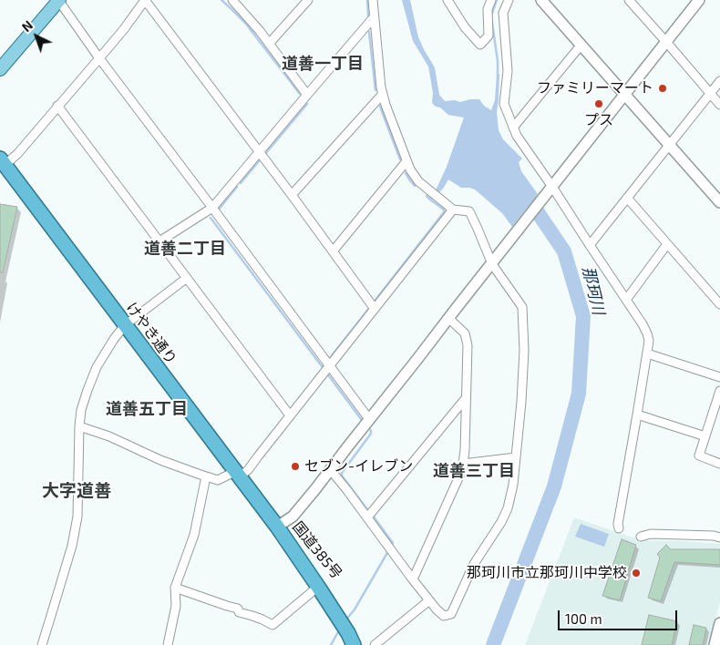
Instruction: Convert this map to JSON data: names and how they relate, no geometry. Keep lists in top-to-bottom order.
{
  "streets": {
    "highway": ["けやき通り", "国道385号"]
  },
  "crossings": [
    ["けやき通り", "国道385号"]
  ],
  "districts": [
    "道善一丁目",
    "道善二丁目",
    "道善五丁目",
    "道善三丁目",
    "大字道善"
  ],
  "water": ["那珂川"],
  "places": [
    "ファミリーマート",
    "プス",
    "セブン-イレブン",
    "那珂川市立那珂川中学校"
  ],
  "scale_bar": "100 m",
  "north": "top left"
}
